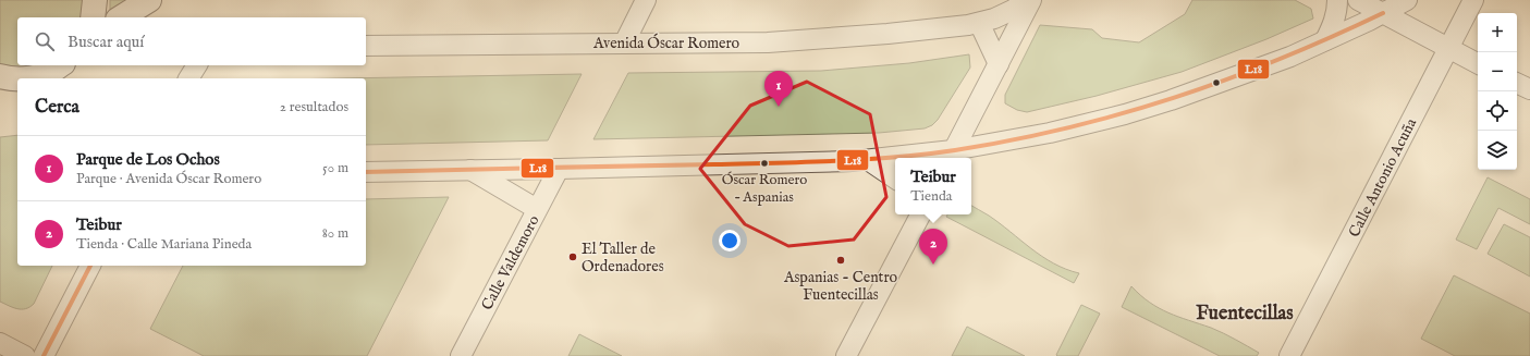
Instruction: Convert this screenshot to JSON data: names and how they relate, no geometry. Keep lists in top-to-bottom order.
{
  "streets": {
    "street": ["Avenida Óscar Romero", "Calle Antonio Acuña", "Calle Valdemoro"]
  },
  "districts": ["Fuentecillas"],
  "places": ["Óscar Romero – Aspanias", "El Taller de Ordenadores", "Aspanias - Centro Fuentecillas"],
  "lines": ["transit line L18"],
  "page": {
    "map_buttons": ["+", "−"],
    "search": "Buscar aquí",
    "pins": ["1", "2"],
    "heading": ["Cerca", "2 resultados"],
    "list": [
      {
        "mark": "1",
        "name": "Parque de Los Ochos",
        "note": "Parque · Avenida Óscar Romero",
        "value": "50 m"
      },
      {
        "mark": "2",
        "name": "Teibur",
        "note": "Tienda · Calle Mariana Pineda",
        "value": "80 m"
      }
    ],
    "popup": ["Teibur", "Tienda"]
  }
}
